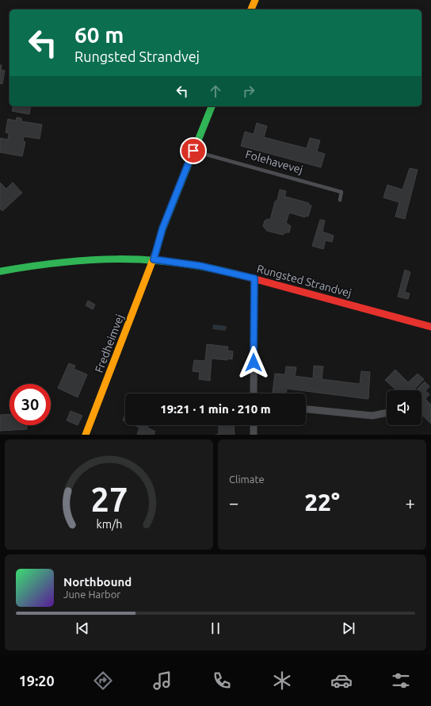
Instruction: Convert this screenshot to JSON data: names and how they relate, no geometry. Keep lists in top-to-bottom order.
{
  "streets": {
    "main road": ["Rungsted Strandvej", "Fredheimvej"],
    "lane": ["Folehavevej"]
  },
  "crossings": [
    ["Rungsted Strandvej", "Fredheimvej"]
  ],
  "page": {
    "turn": ["60 m", "Rungsted Strandvej"],
    "limit": "30",
    "trip": "19:21 · 1 min · 210 m",
    "tile": "Climate",
    "heat": ["−", "22°", "+"],
    "song": ["Northbound", "June Harbor"],
    "tabs": "19:20",
    "gauge": ["27", "km/h"]
  }
}
